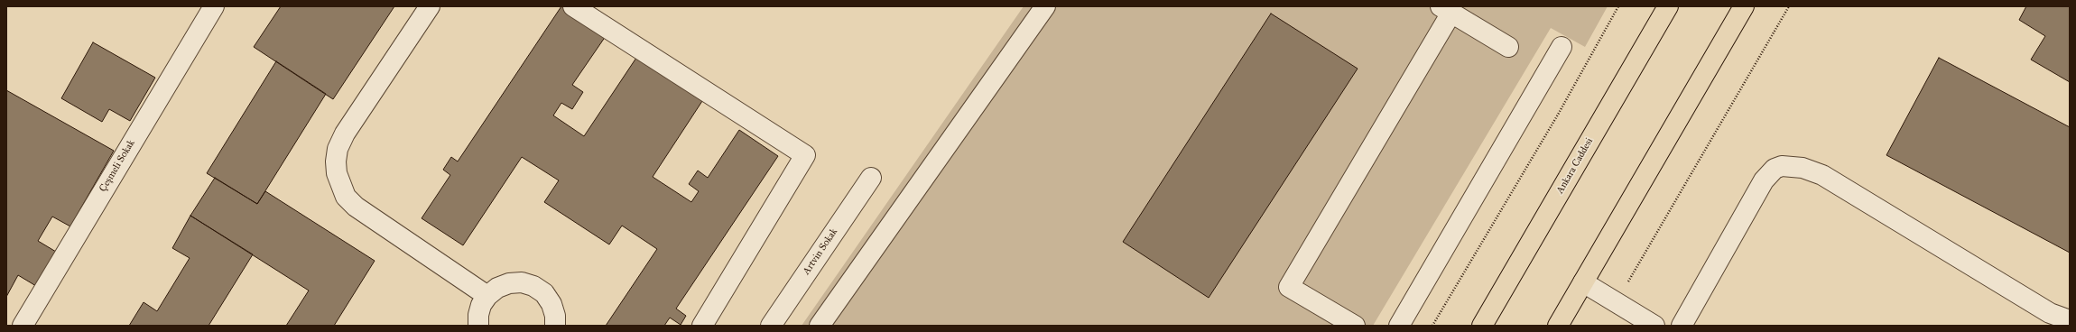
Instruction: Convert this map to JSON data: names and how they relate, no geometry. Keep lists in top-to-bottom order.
{
  "streets": {
    "main road": ["Ankara Caddesi"],
    "street": ["Çeşmeli Sokak", "Artvin Sokak"]
  }
}
